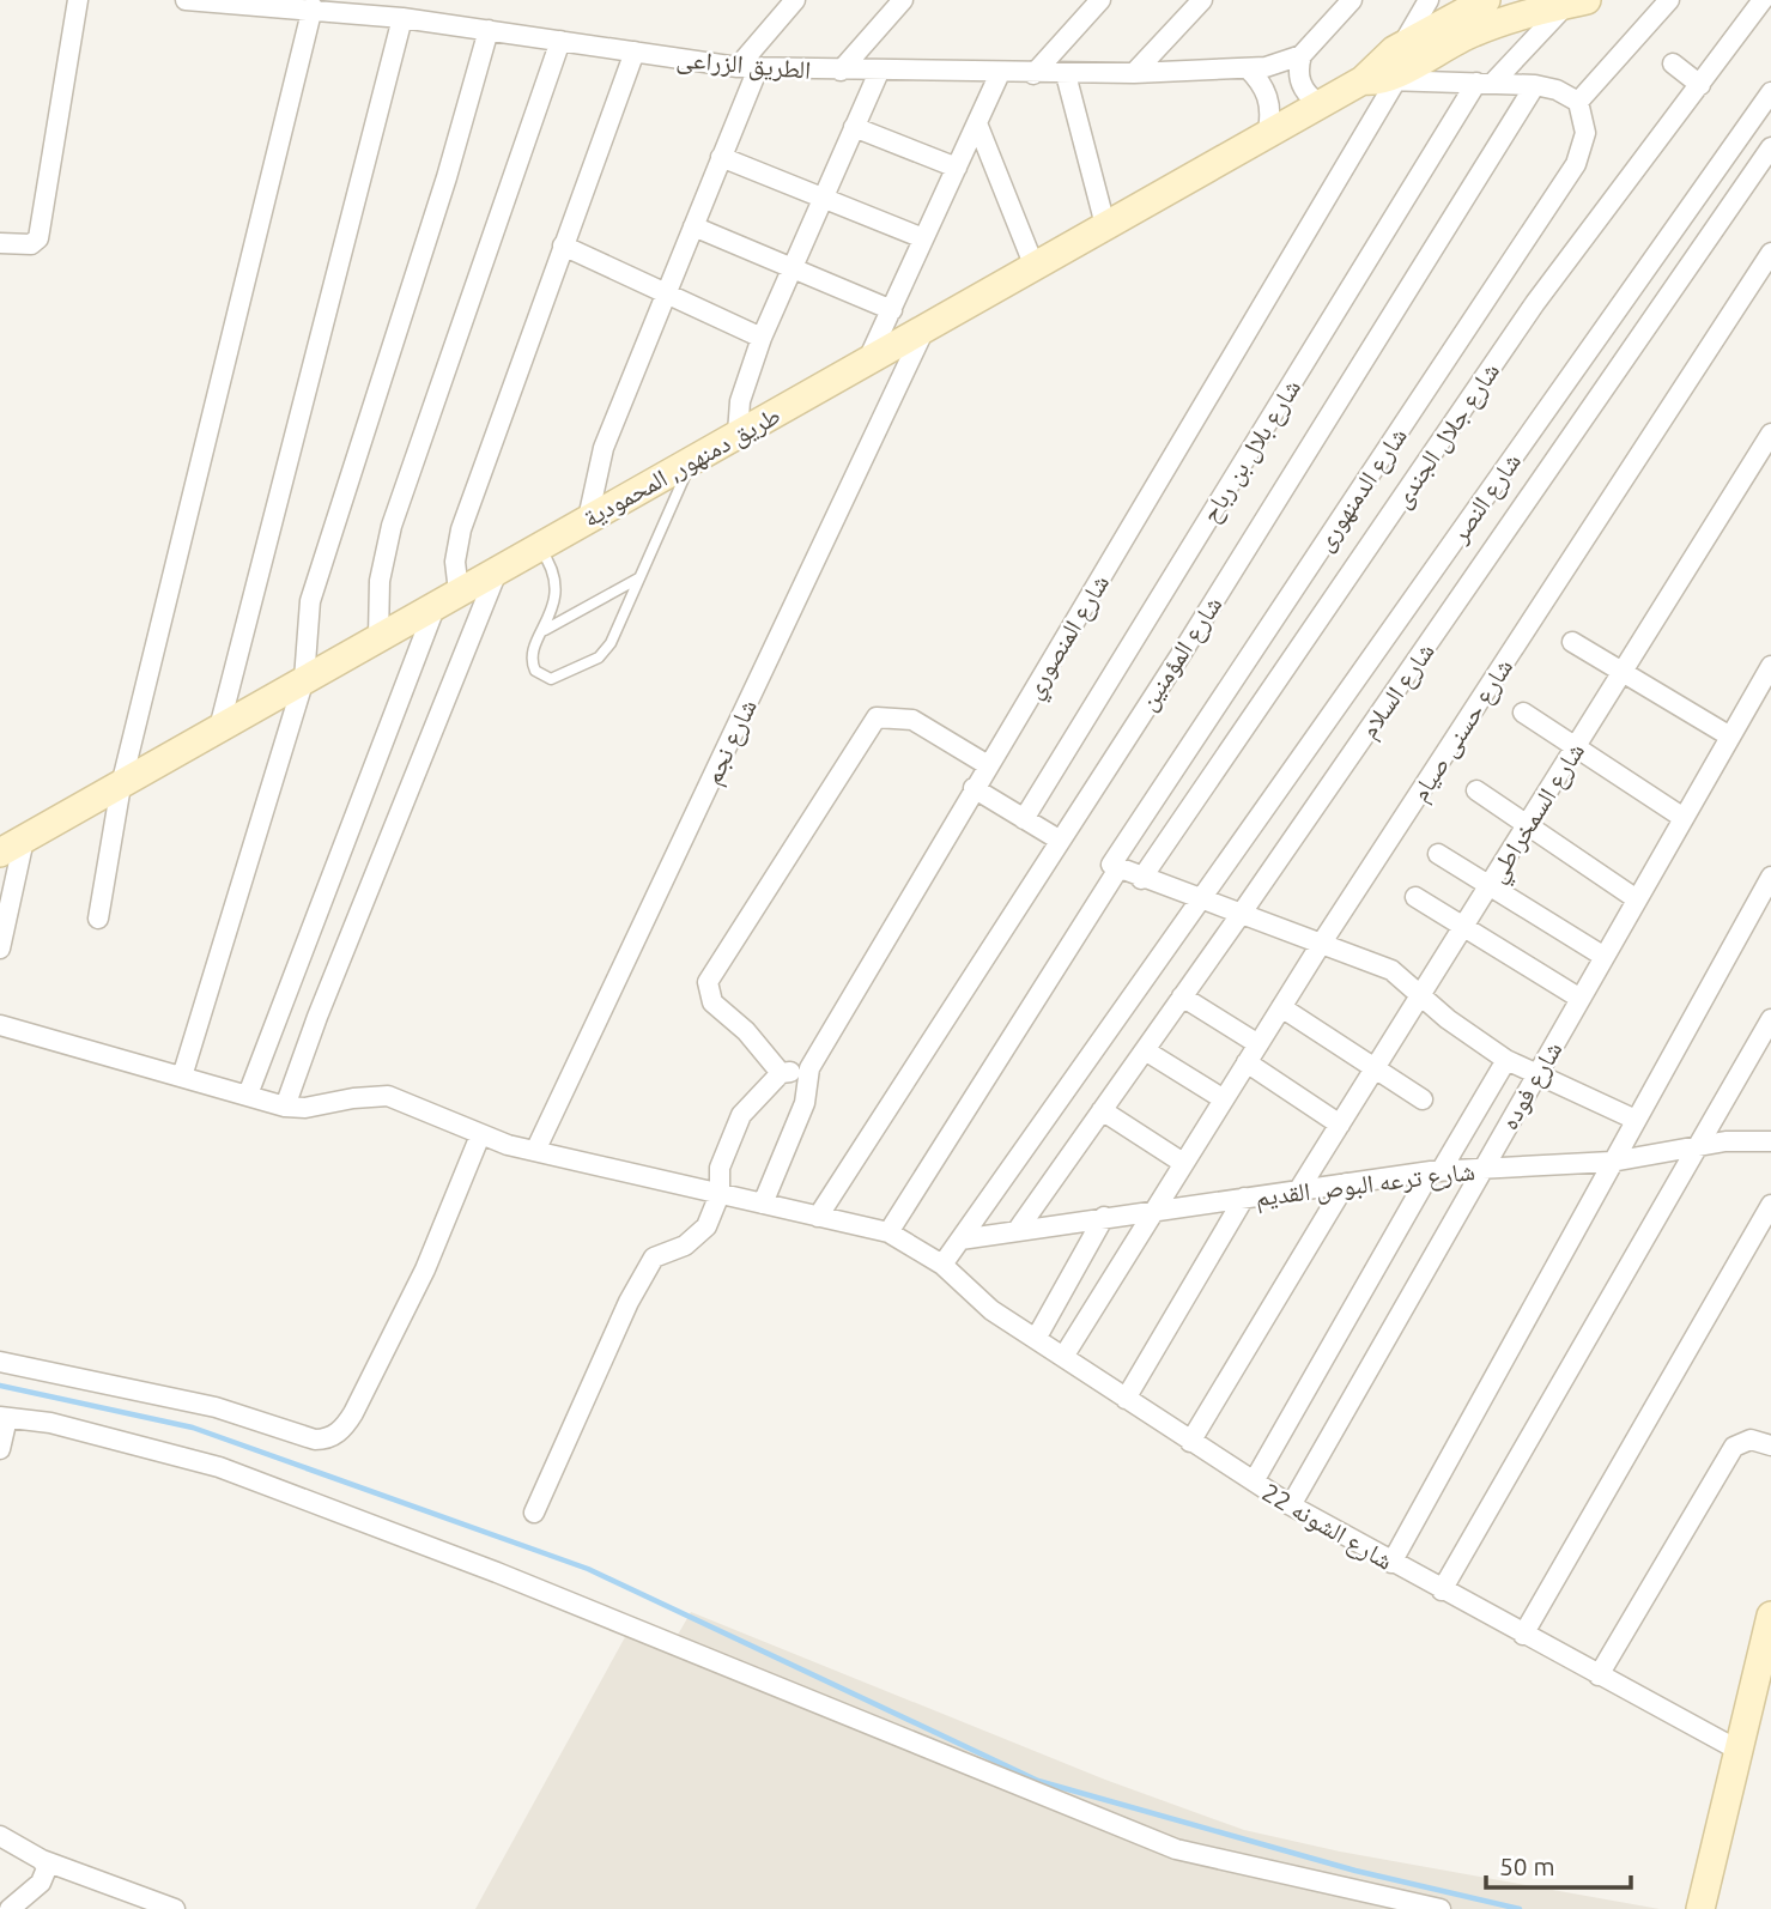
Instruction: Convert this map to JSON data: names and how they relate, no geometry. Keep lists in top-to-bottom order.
{
  "streets": {
    "main road": ["طريق دمنهور, المحمودية"],
    "street": [
      "الطريق الزراعى",
      "شارع جلال الجندى",
      "شارع بلال بن رباح",
      "شارع الدمنهورى",
      "شارع النصر",
      "شارع المنصوري",
      "شارع المؤمنين",
      "شارع السلام",
      "شارع حسنى صيام",
      "شارع نجم",
      "شارع السمخراطي",
      "شارع فوده",
      "شارع ترعه البوص القديم",
      "شارع الشونه 22"
    ]
  },
  "crossings": [
    ["طريق دمنهور, المحمودية", "شارع المنصوري"],
    ["طريق دمنهور, المحمودية", "شارع نجم"],
    ["شارع الدمنهورى", "شارع الشونه 22"],
    ["شارع النصر", "شارع ترعه البوص القديم"],
    ["شارع النصر", "شارع الشونه 22"],
    ["شارع المنصوري", "شارع الشونه 22"],
    ["شارع المؤمنين", "شارع الشونه 22"],
    ["شارع السلام", "شارع ترعه البوص القديم"],
    ["شارع حسنى صيام", "شارع ترعه البوص القديم"],
    ["شارع حسنى صيام", "شارع الشونه 22"],
    ["شارع نجم", "شارع الشونه 22"],
    ["شارع السمخراطي", "شارع ترعه البوص القديم"],
    ["شارع فوده", "شارع ترعه البوص القديم"],
    ["شارع فوده", "شارع الشونه 22"]
  ],
  "scale_bar": "50 m"
}
